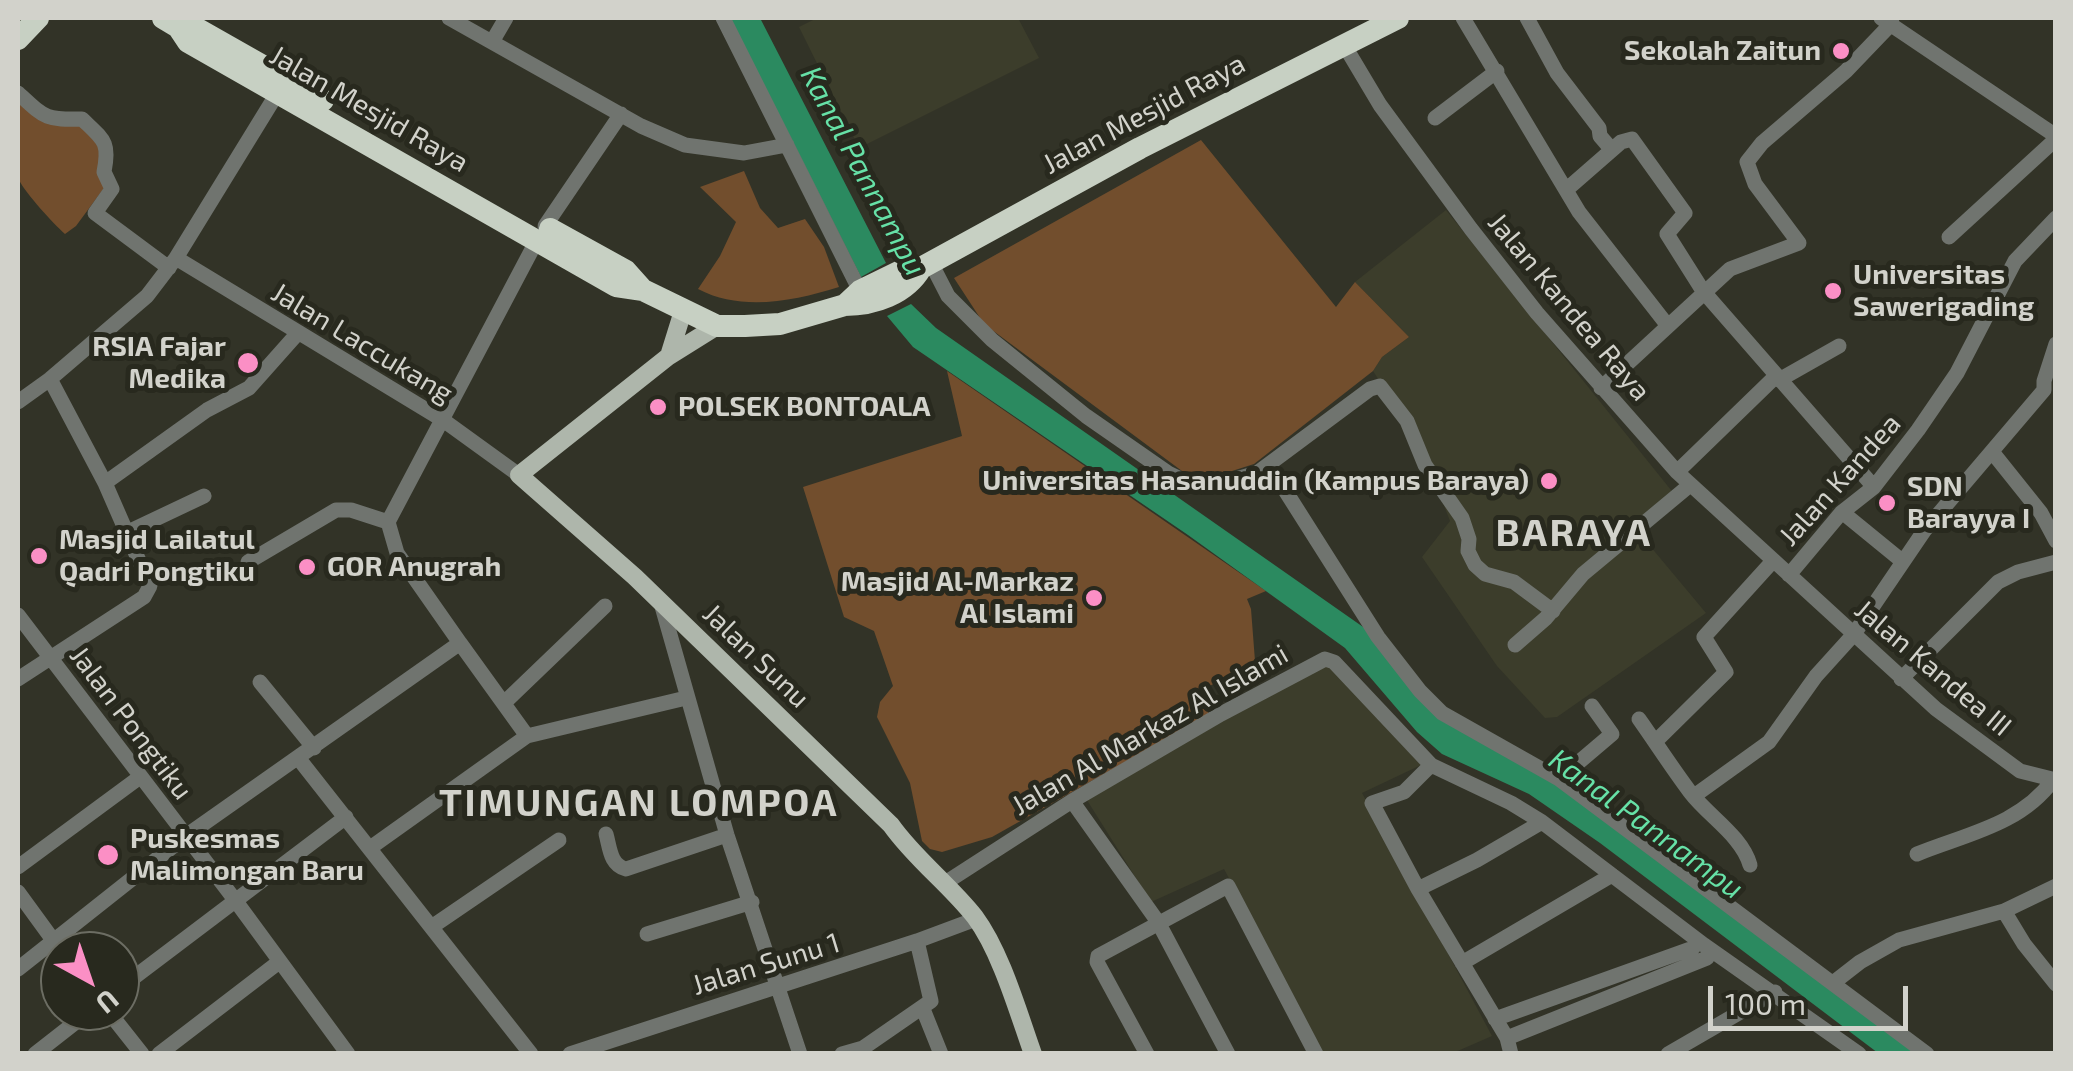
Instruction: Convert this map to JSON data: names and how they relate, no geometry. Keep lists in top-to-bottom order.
{
  "streets": {
    "highway": ["Jalan Mesjid Raya"],
    "main road": ["Jalan Sunu"],
    "street": [
      "Jalan Kandea Raya",
      "Jalan Laccukang",
      "Jalan Kandea",
      "Jalan Kandea III",
      "Jalan Pongtiku",
      "Jalan Al Markaz Al Islami",
      "Jalan Sunu 1"
    ]
  },
  "crossings": [
    ["Jalan Mesjid Raya", "Jalan Kandea Raya"],
    ["Jalan Kandea Raya", "Jalan Kandea"],
    ["Jalan Kandea Raya", "Jalan Kandea III"],
    ["Jalan Laccukang", "Jalan Sunu"],
    ["Jalan Kandea", "Jalan Kandea III"],
    ["Jalan Sunu", "Jalan Al Markaz Al Islami"],
    ["Jalan Sunu", "Jalan Sunu 1"]
  ],
  "districts": ["BARAYA", "TIMUNGAN LOMPOA"],
  "water": ["Kanal Pannampu"],
  "places": [
    "Sekolah Zaitun",
    "Universitas Sawerigading",
    "RSIA Fajar Medika",
    "POLSEK BONTOALA",
    "Universitas Hasanuddin (Kampus Baraya)",
    "SDN Barayya I",
    "Masjid Lailatul Qadri Pongtiku",
    "GOR Anugrah",
    "Masjid Al-Markaz Al Islami",
    "Puskesmas Malimongan Baru"
  ],
  "scale_bar": "100 m",
  "north": "bottom right"
}
